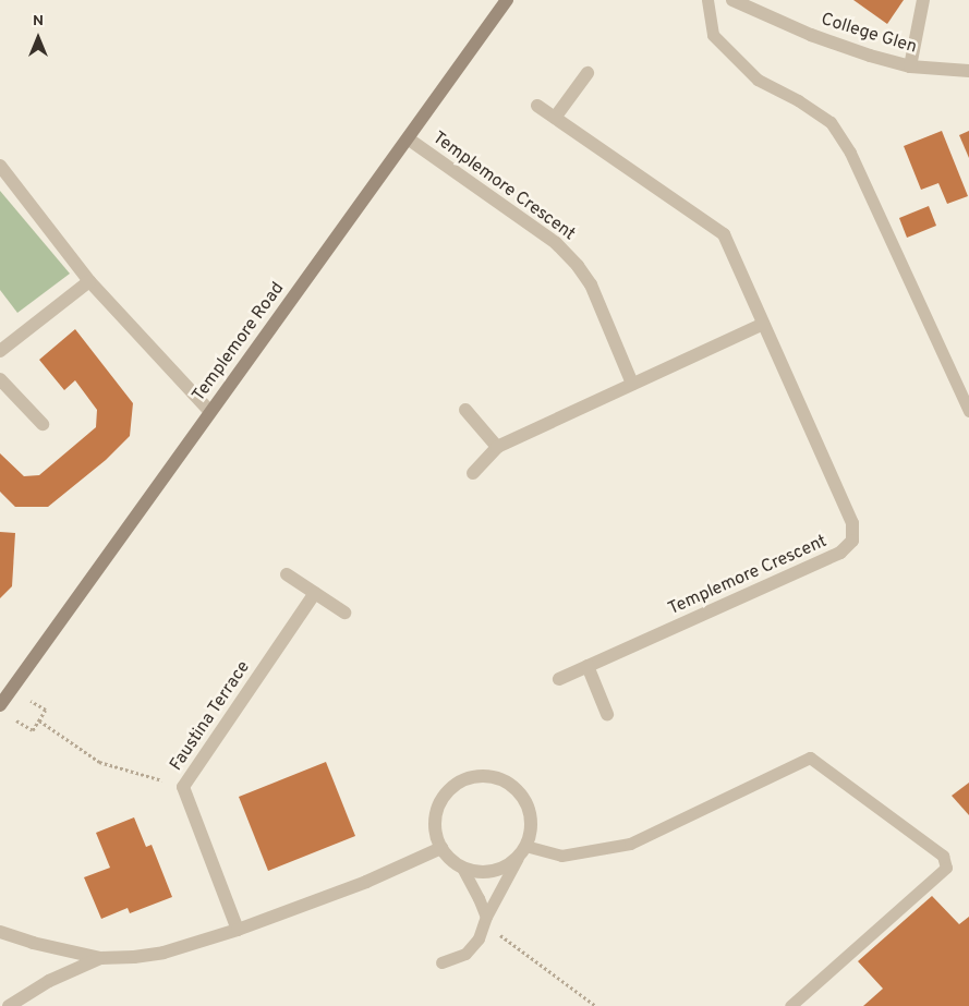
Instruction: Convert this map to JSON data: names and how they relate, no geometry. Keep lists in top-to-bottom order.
{
  "streets": {
    "main road": ["Templemore Road"],
    "street": ["College Glen", "Templemore Crescent", "Faustina Terrace"]
  },
  "crossings": [
    ["Templemore Crescent", "Templemore Road"]
  ],
  "north": "top"
}
